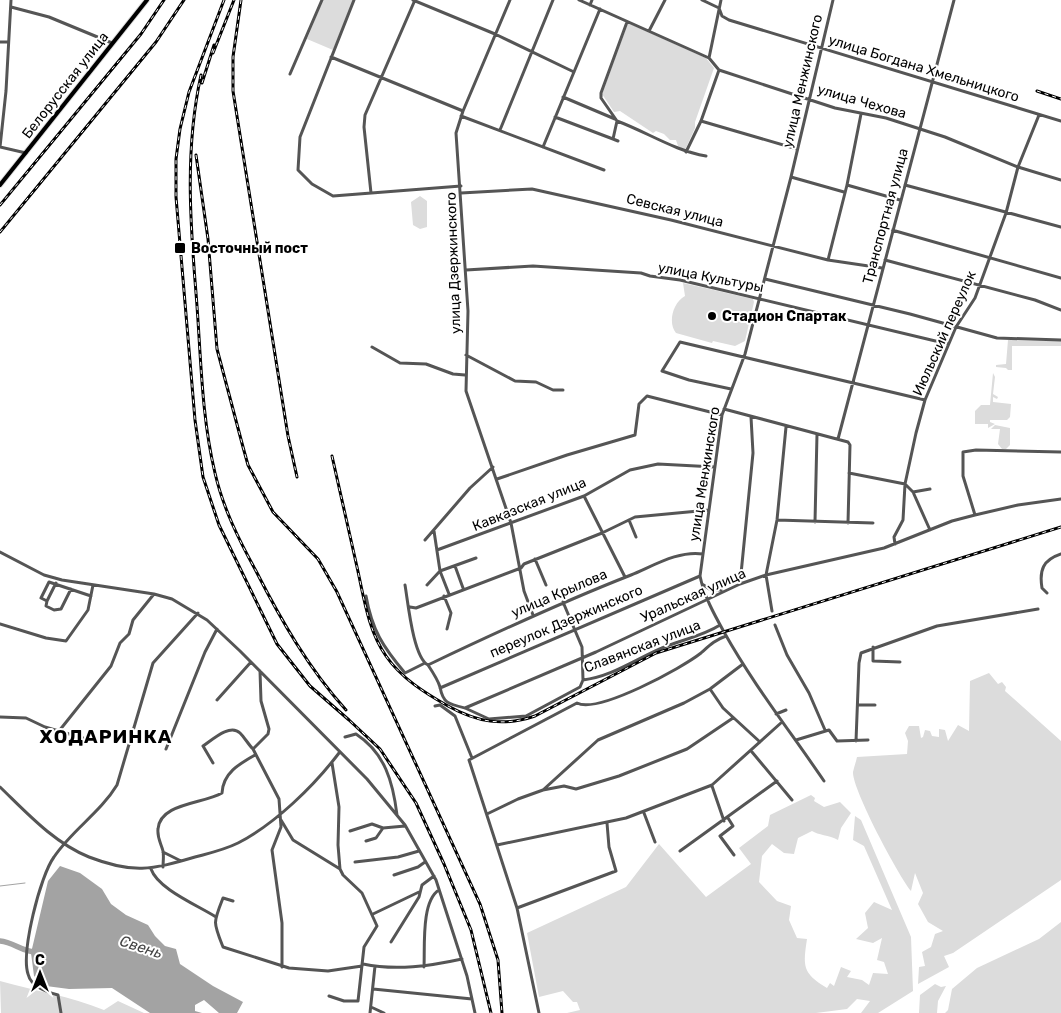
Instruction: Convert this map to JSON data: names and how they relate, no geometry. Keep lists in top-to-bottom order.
{
  "streets": {
    "main road": ["Белорусская улица"],
    "street": [
      "улица Богдана Хмельницкого",
      "улица Менжинского",
      "улица Чехова",
      "Севская улица",
      "Транспортная улица",
      "улица Дзержинского",
      "улица Культуры",
      "Июльский переулок",
      "Кавказская улица",
      "улица Крылова",
      "Уральская улица",
      "переулок Дзержинского",
      "Славянская улица"
    ]
  },
  "crossings": [
    ["улица Богдана Хмельницкого", "улица Менжинского"],
    ["улица Богдана Хмельницкого", "Транспортная улица"],
    ["улица Богдана Хмельницкого", "Июльский переулок"],
    ["улица Менжинского", "улица Чехова"],
    ["улица Менжинского", "Севская улица"],
    ["улица Менжинского", "улица Культуры"],
    ["улица Менжинского", "Кавказская улица"],
    ["улица Менжинского", "улица Крылова"],
    ["улица Менжинского", "Уральская улица"],
    ["улица Менжинского", "переулок Дзержинского"],
    ["улица Менжинского", "Славянская улица"],
    ["улица Чехова", "Транспортная улица"],
    ["улица Чехова", "Июльский переулок"],
    ["Севская улица", "Транспортная улица"],
    ["Севская улица", "улица Дзержинского"],
    ["Транспортная улица", "улица Культуры"],
    ["улица Дзержинского", "улица Культуры"],
    ["улица Дзержинского", "Кавказская улица"],
    ["улица Дзержинского", "улица Крылова"],
    ["улица Культуры", "Июльский переулок"],
    ["Июльский переулок", "Уральская улица"],
    ["Уральская улица", "Славянская улица"]
  ],
  "districts": ["ХОДАРИНКА"],
  "water": ["Свень"],
  "places": {
    "transit": ["Восточный пост"],
    "other": ["Стадион Спартак"]
  },
  "north": "top"
}
